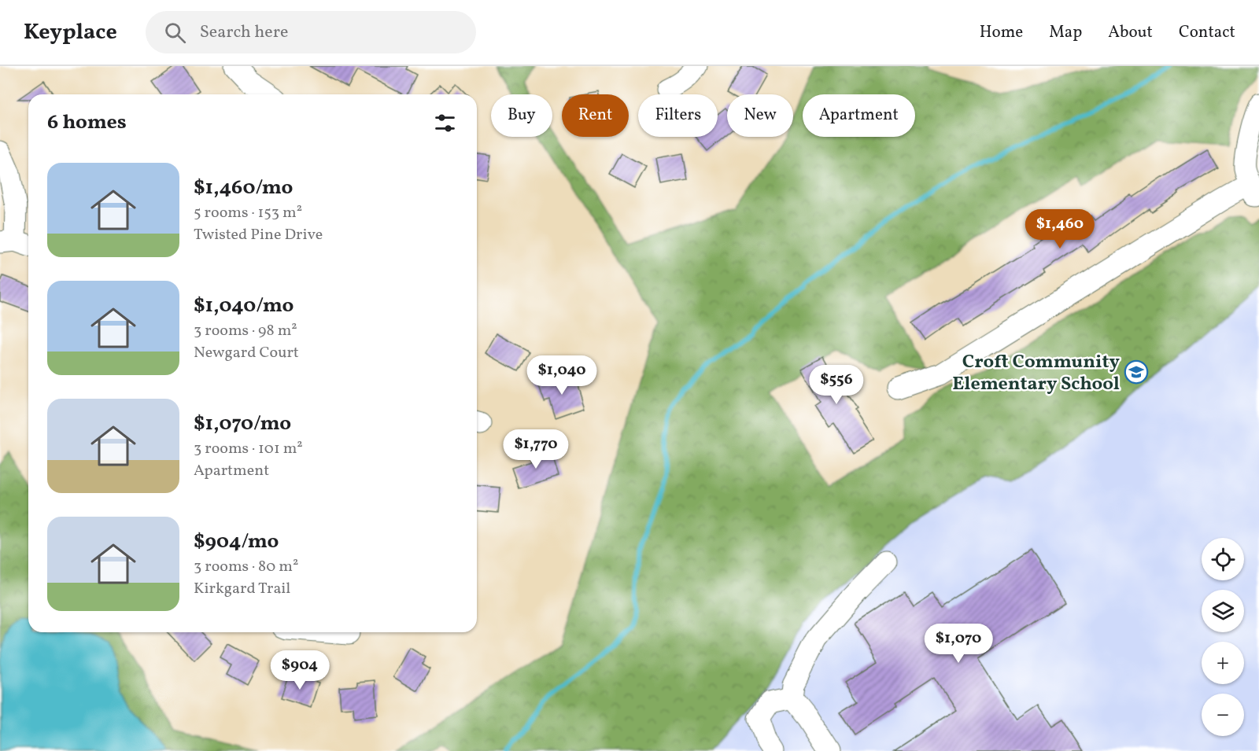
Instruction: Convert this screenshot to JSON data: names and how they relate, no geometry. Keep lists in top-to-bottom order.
{
  "places": {
    "school or university": ["Croft Community Elementary School"]
  },
  "page": {
    "header": "Keyplace",
    "search": "Search here",
    "nav": [
      "Home",
      "Map",
      "About",
      "Contact"
    ],
    "chip": [
      "Buy",
      "Rent",
      "Filters",
      "New",
      "Apartment"
    ],
    "heading": "6 homes",
    "list": [
      {
        "name": "$1,460/mo",
        "note": "5 rooms · 153 m² · Twisted Pine Drive"
      },
      {
        "name": "$1,040/mo",
        "note": "3 rooms · 98 m² · Newgard Court"
      },
      {
        "name": "$1,070/mo",
        "note": "3 rooms · 101 m² · Apartment"
      },
      {
        "name": "$904/mo",
        "note": "3 rooms · 80 m² · Kirkgard Trail"
      }
    ],
    "price": [
      "$1,460",
      "$1,040",
      "$556",
      "$1,770",
      "$1,070",
      "$904"
    ],
    "map_buttons": ["+", "−"]
  }
}
